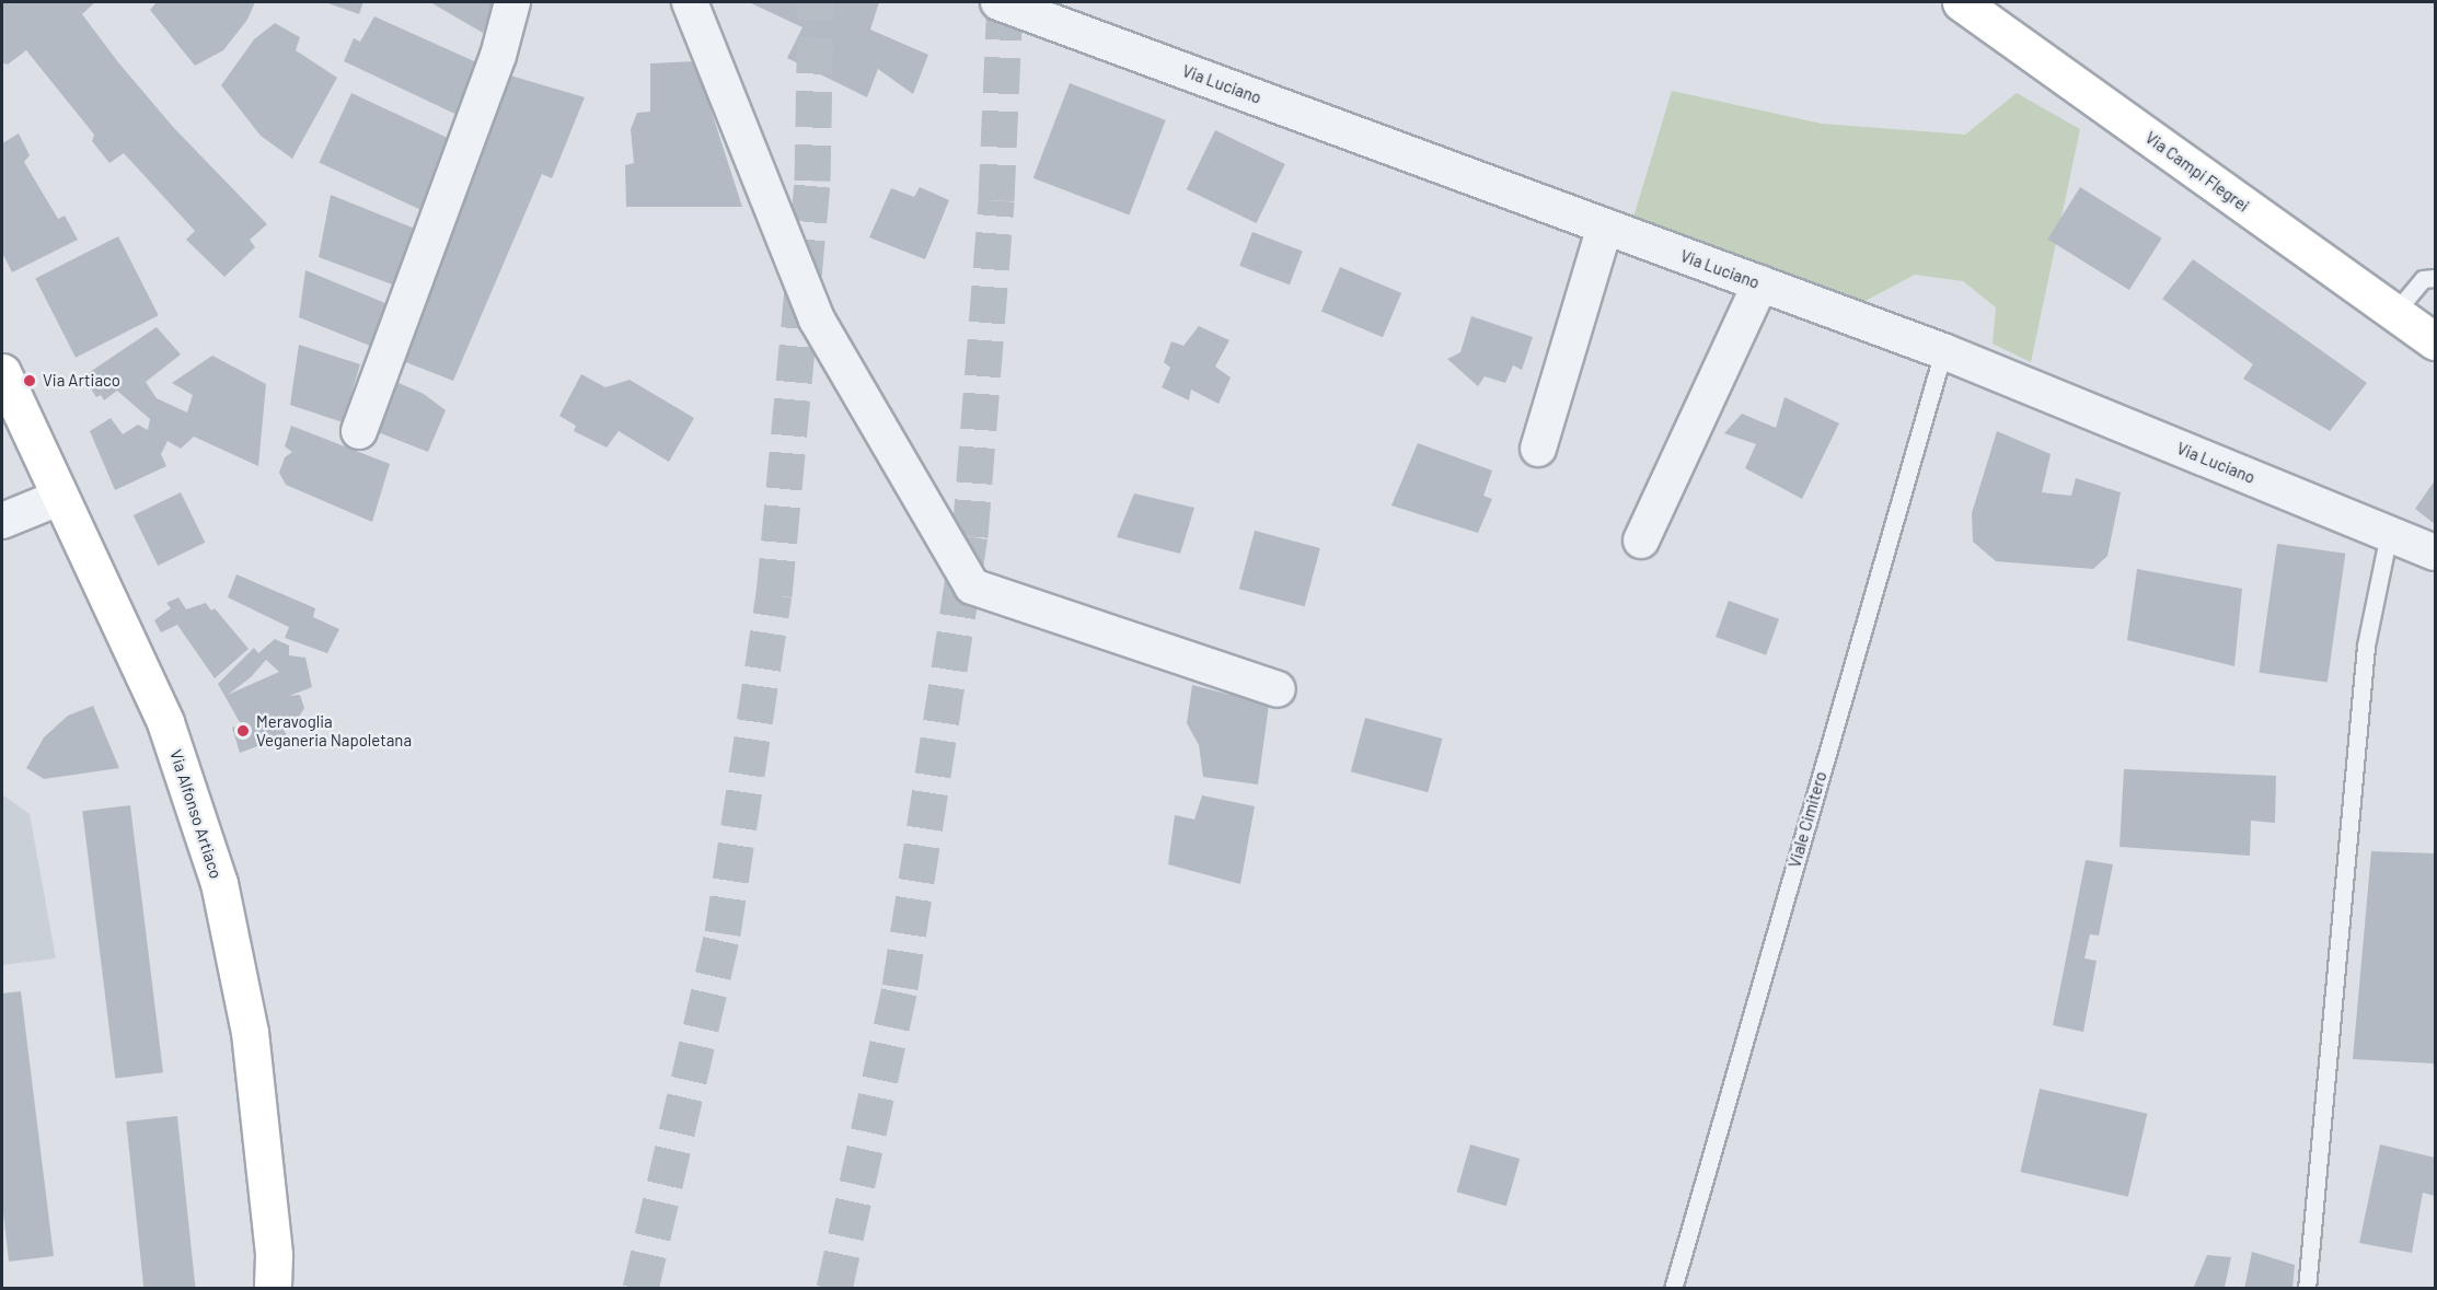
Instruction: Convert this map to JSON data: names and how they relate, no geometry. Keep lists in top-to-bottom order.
{
  "streets": {
    "main road": ["Via Campi Flegrei", "Via Alfonso Artiaco"],
    "street": ["Via Luciano"],
    "lane": ["Viale Cimitero"]
  },
  "crossings": [
    ["Via Luciano", "Viale Cimitero"]
  ],
  "places": ["Via Artiaco", "Meravoglia Veganeria Napoletana"]
}
